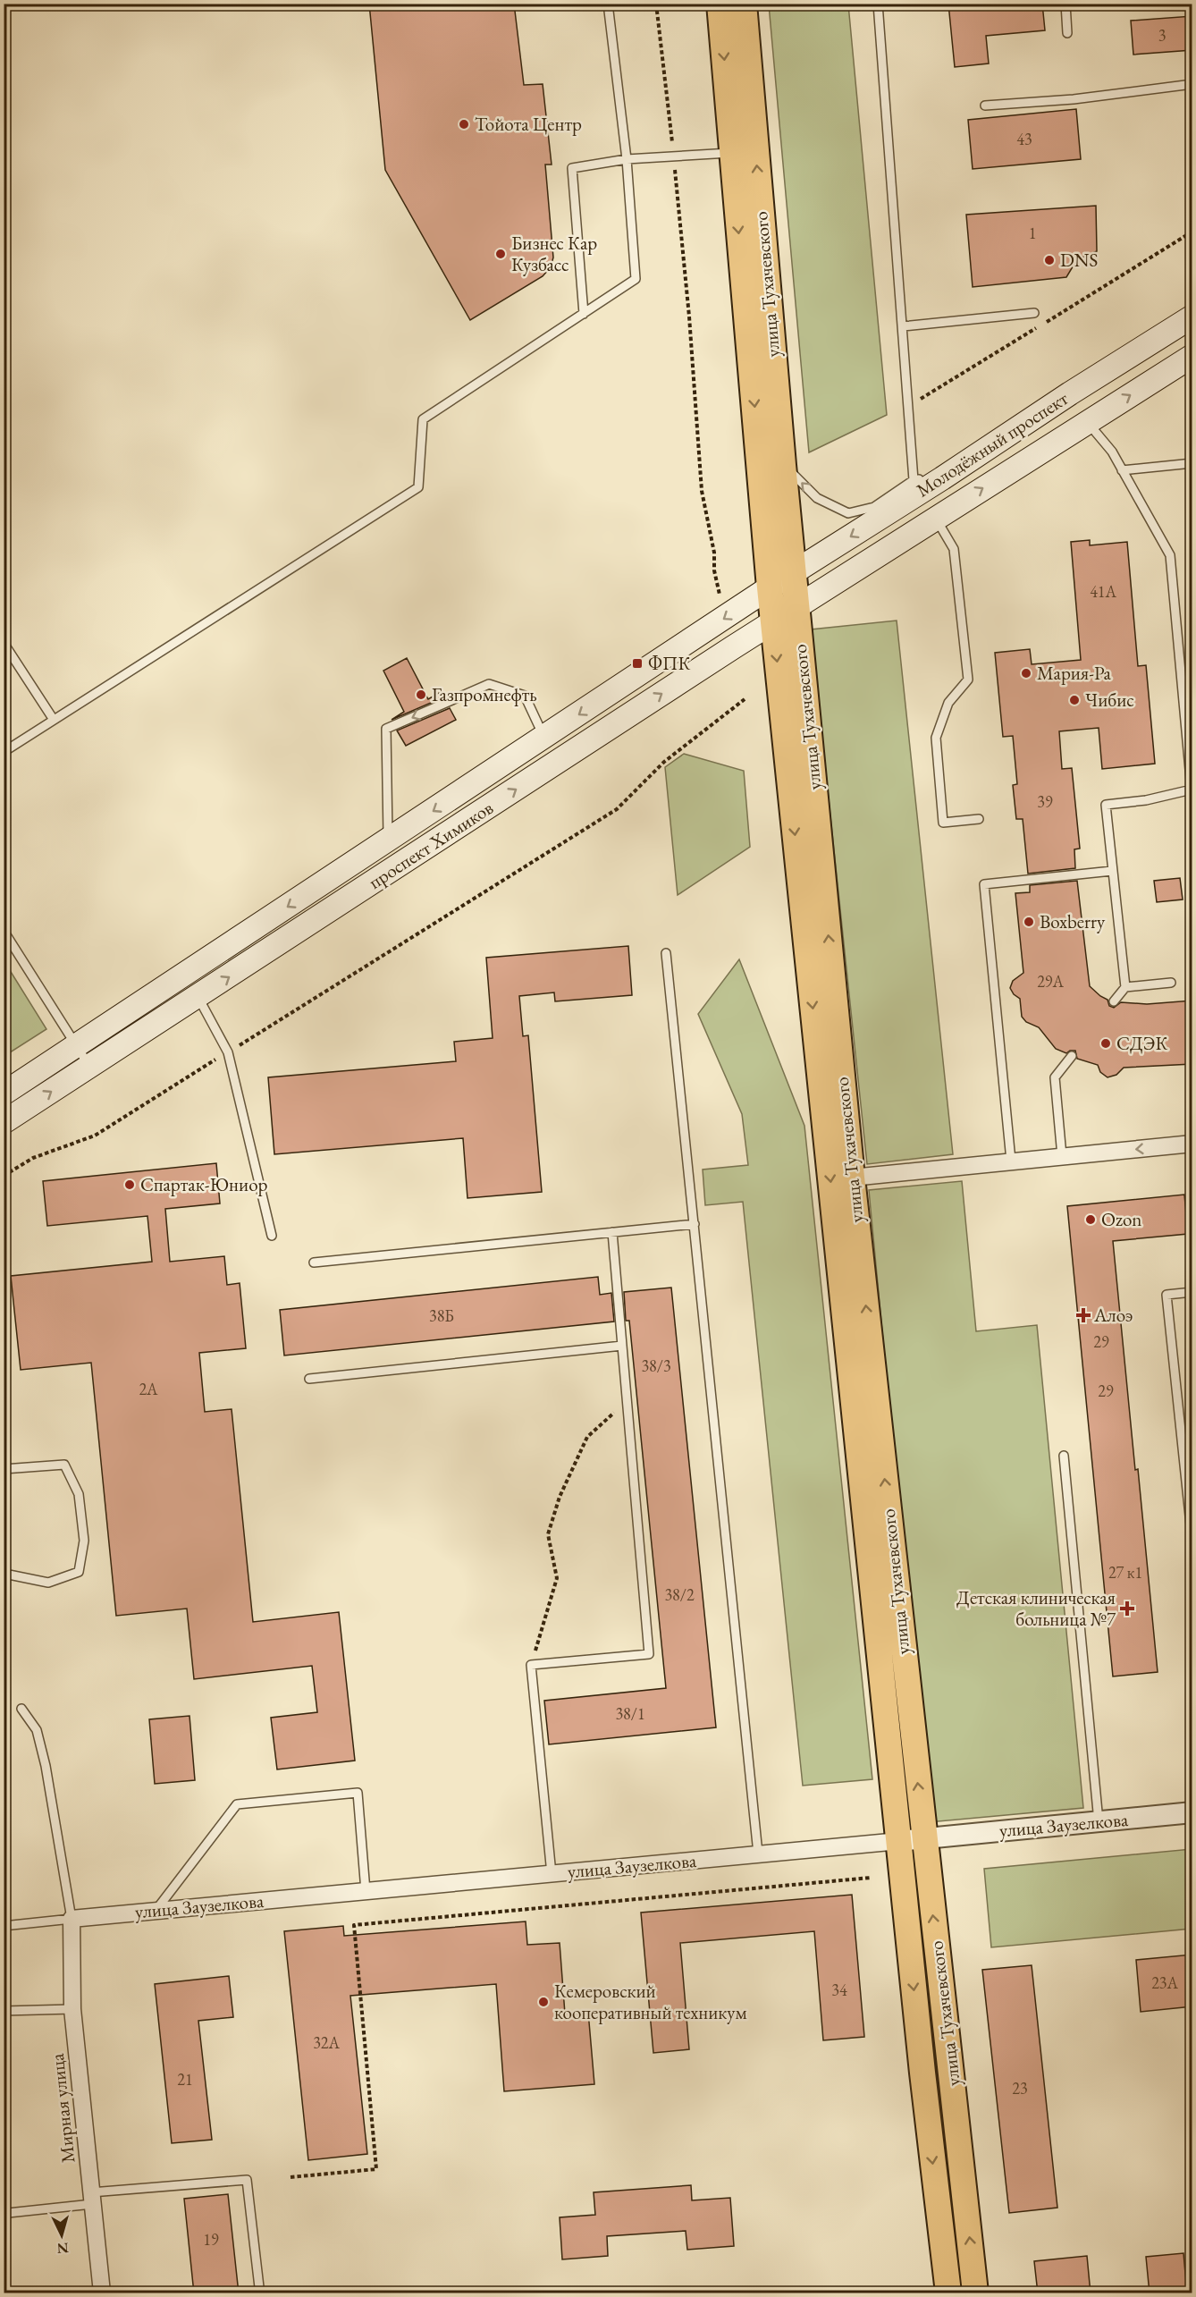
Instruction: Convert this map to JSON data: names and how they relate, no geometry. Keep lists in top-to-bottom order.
{
  "streets": {
    "main road": ["улица Тухачевского", "Молодёжный проспект", "проспект Химиков"],
    "street": ["улица Заузелкова", "Мирная улица"]
  },
  "crossings": [
    ["улица Тухачевского", "Молодёжный проспект"],
    ["улица Тухачевского", "проспект Химиков"],
    ["улица Тухачевского", "улица Заузелкова"],
    ["Молодёжный проспект", "проспект Химиков"],
    ["улица Заузелкова", "Мирная улица"]
  ],
  "places": {
    "other": [
      "Тойота Центр",
      "Бизнес Кар Кузбасс",
      "DNS",
      "Мария-Ра",
      "Газпромнефть",
      "Чибис",
      "Boxberry",
      "СДЭК",
      "Спартак-Юниор",
      "Ozon",
      "Кемеровский кооперативный техникум"
    ],
    "transit": ["ФПК"],
    "health": ["Алоэ", "Детская клиническая больница №7"]
  },
  "house_numbers": [
    "3",
    "43",
    "1",
    "41А",
    "39",
    "29А",
    "38Б",
    "29",
    "38/3",
    "2А",
    "29",
    "27 к1",
    "38/2",
    "38/1",
    "23А",
    "34",
    "32А",
    "21",
    "23",
    "19"
  ],
  "north": "bottom"
}
